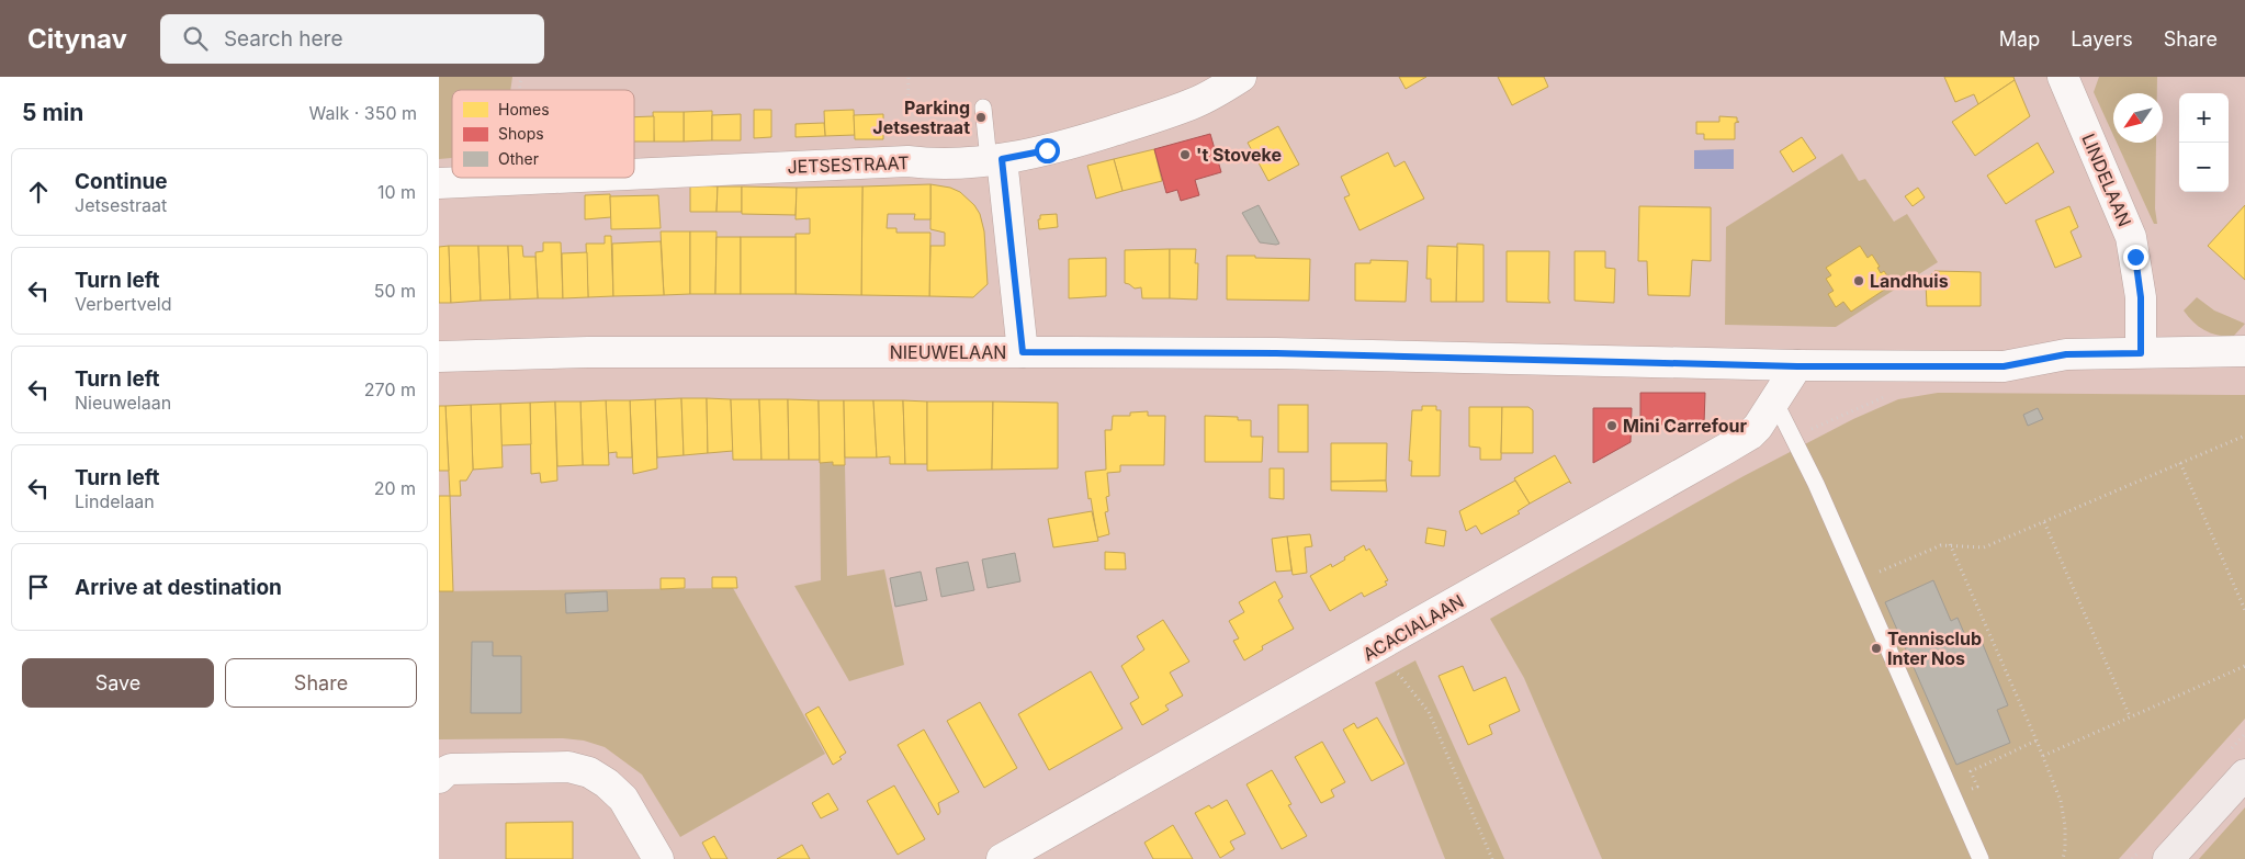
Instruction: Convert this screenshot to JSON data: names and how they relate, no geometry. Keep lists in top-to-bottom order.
{
  "streets": {
    "street": [
      "JETSESTRAAT",
      "LINDELAAN",
      "NIEUWELAAN",
      "ACACIALAAN"
    ]
  },
  "crossings": [
    ["LINDELAAN", "NIEUWELAAN"],
    ["NIEUWELAAN", "ACACIALAAN"]
  ],
  "places": [
    "Parking Jetsestraat",
    "'t Stoveke",
    "Landhuis",
    "Mini Carrefour",
    "Tennisclub Inter Nos"
  ],
  "legend": ["Homes", "Shops", "Other"],
  "north": "bottom left",
  "page": {
    "header": "Citynav",
    "search": "Search here",
    "nav": ["Map", "Layers", "Share"],
    "heading": ["5 min", "Walk · 350 m"],
    "map_buttons": ["+", "−"],
    "list": [
      ["Continue", "Jetsestraat", "10 m"],
      ["Turn left", "Verbertveld", "50 m"],
      ["Turn left", "Nieuwelaan", "270 m"],
      ["Turn left", "Lindelaan", "20 m"],
      "Arrive at destination"
    ],
    "buttons": ["Save", "Share"]
  }
}
